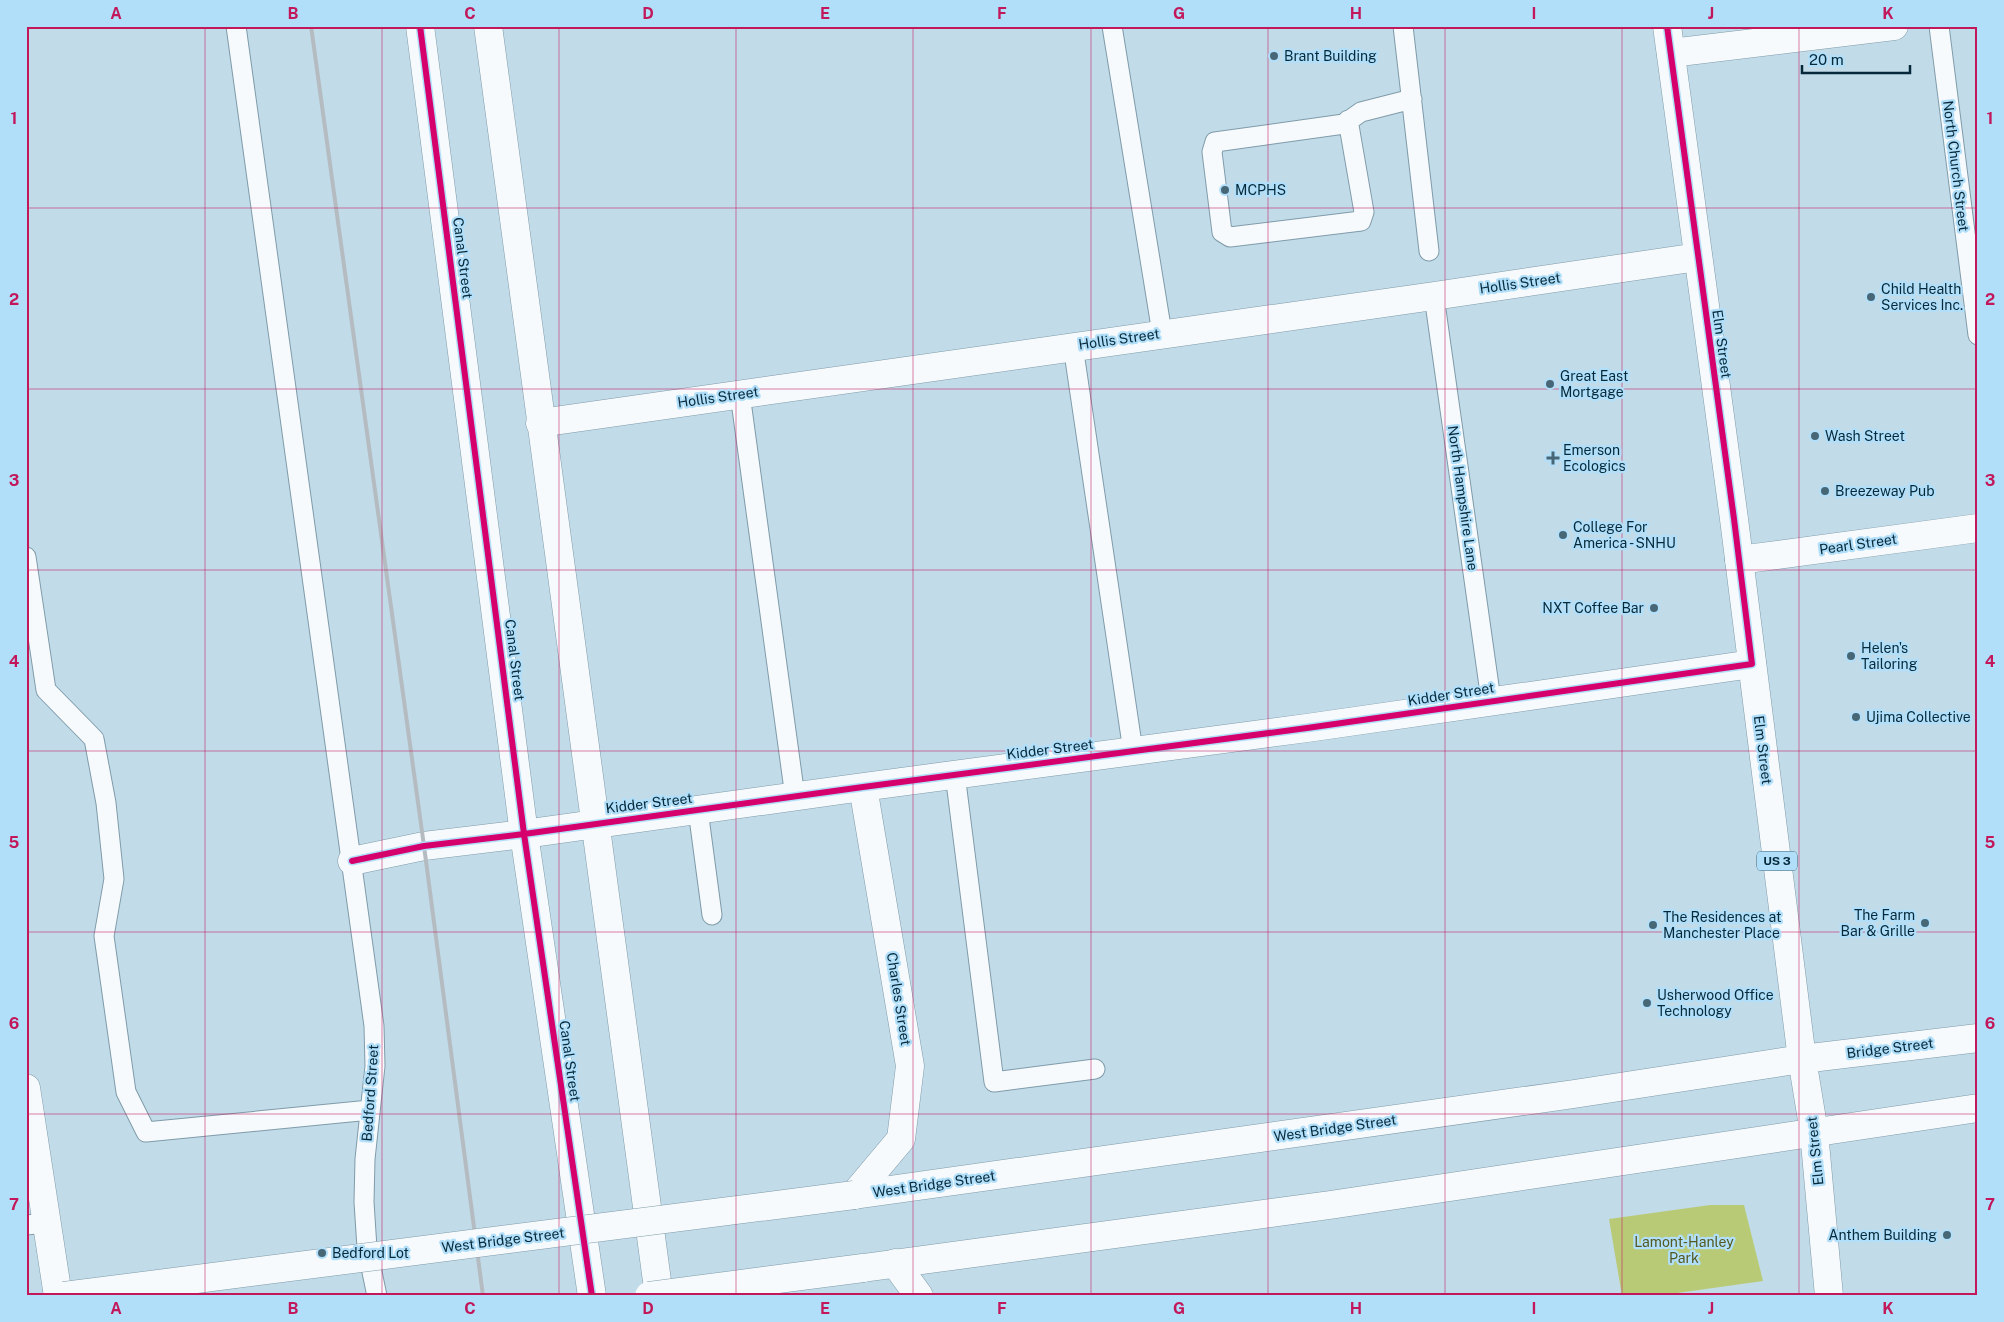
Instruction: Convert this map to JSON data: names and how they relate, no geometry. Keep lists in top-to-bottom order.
{
  "streets": {
    "street": [
      "Canal Street",
      "Hollis Street",
      "Elm Street",
      "Pearl Street",
      "Kidder Street",
      "US 3",
      "Charles Street",
      "Bridge Street",
      "West Bridge Street"
    ],
    "lane": ["North Church Street", "North Hampshire Lane", "Bedford Street"]
  },
  "crossings": [
    ["Canal Street", "Kidder Street"],
    ["Hollis Street", "Elm Street"],
    ["Hollis Street", "North Hampshire Lane"],
    ["Elm Street", "Pearl Street"],
    ["Elm Street", "Kidder Street"],
    ["Elm Street", "Bridge Street"],
    ["Elm Street", "West Bridge Street"],
    ["North Hampshire Lane", "Kidder Street"],
    ["Kidder Street", "Charles Street"],
    ["Kidder Street", "Bedford Street"],
    ["Charles Street", "West Bridge Street"],
    ["Bridge Street", "West Bridge Street"]
  ],
  "parks": ["Lamont-Hanley Park"],
  "places": {
    "other": [
      "Brant Building",
      "MCPHS",
      "Child Health Services Inc.",
      "Great East Mortgage",
      "Wash Street",
      "Breezeway Pub",
      "College For America - SNHU",
      "NXT Coffee Bar",
      "Helen's Tailoring",
      "Ujima Collective",
      "The Farm Bar & Grille",
      "The Residences at Manchester Place",
      "Usherwood Office Technology",
      "Anthem Building",
      "Bedford Lot"
    ],
    "health": ["Emerson Ecologics"]
  },
  "scale_bar": "20 m",
  "grid": {
    "columns": [
      "A",
      "B",
      "C",
      "D",
      "E",
      "F",
      "G",
      "H",
      "I",
      "J",
      "K"
    ],
    "rows": [
      "1",
      "2",
      "3",
      "4",
      "5",
      "6",
      "7"
    ]
  }
}
